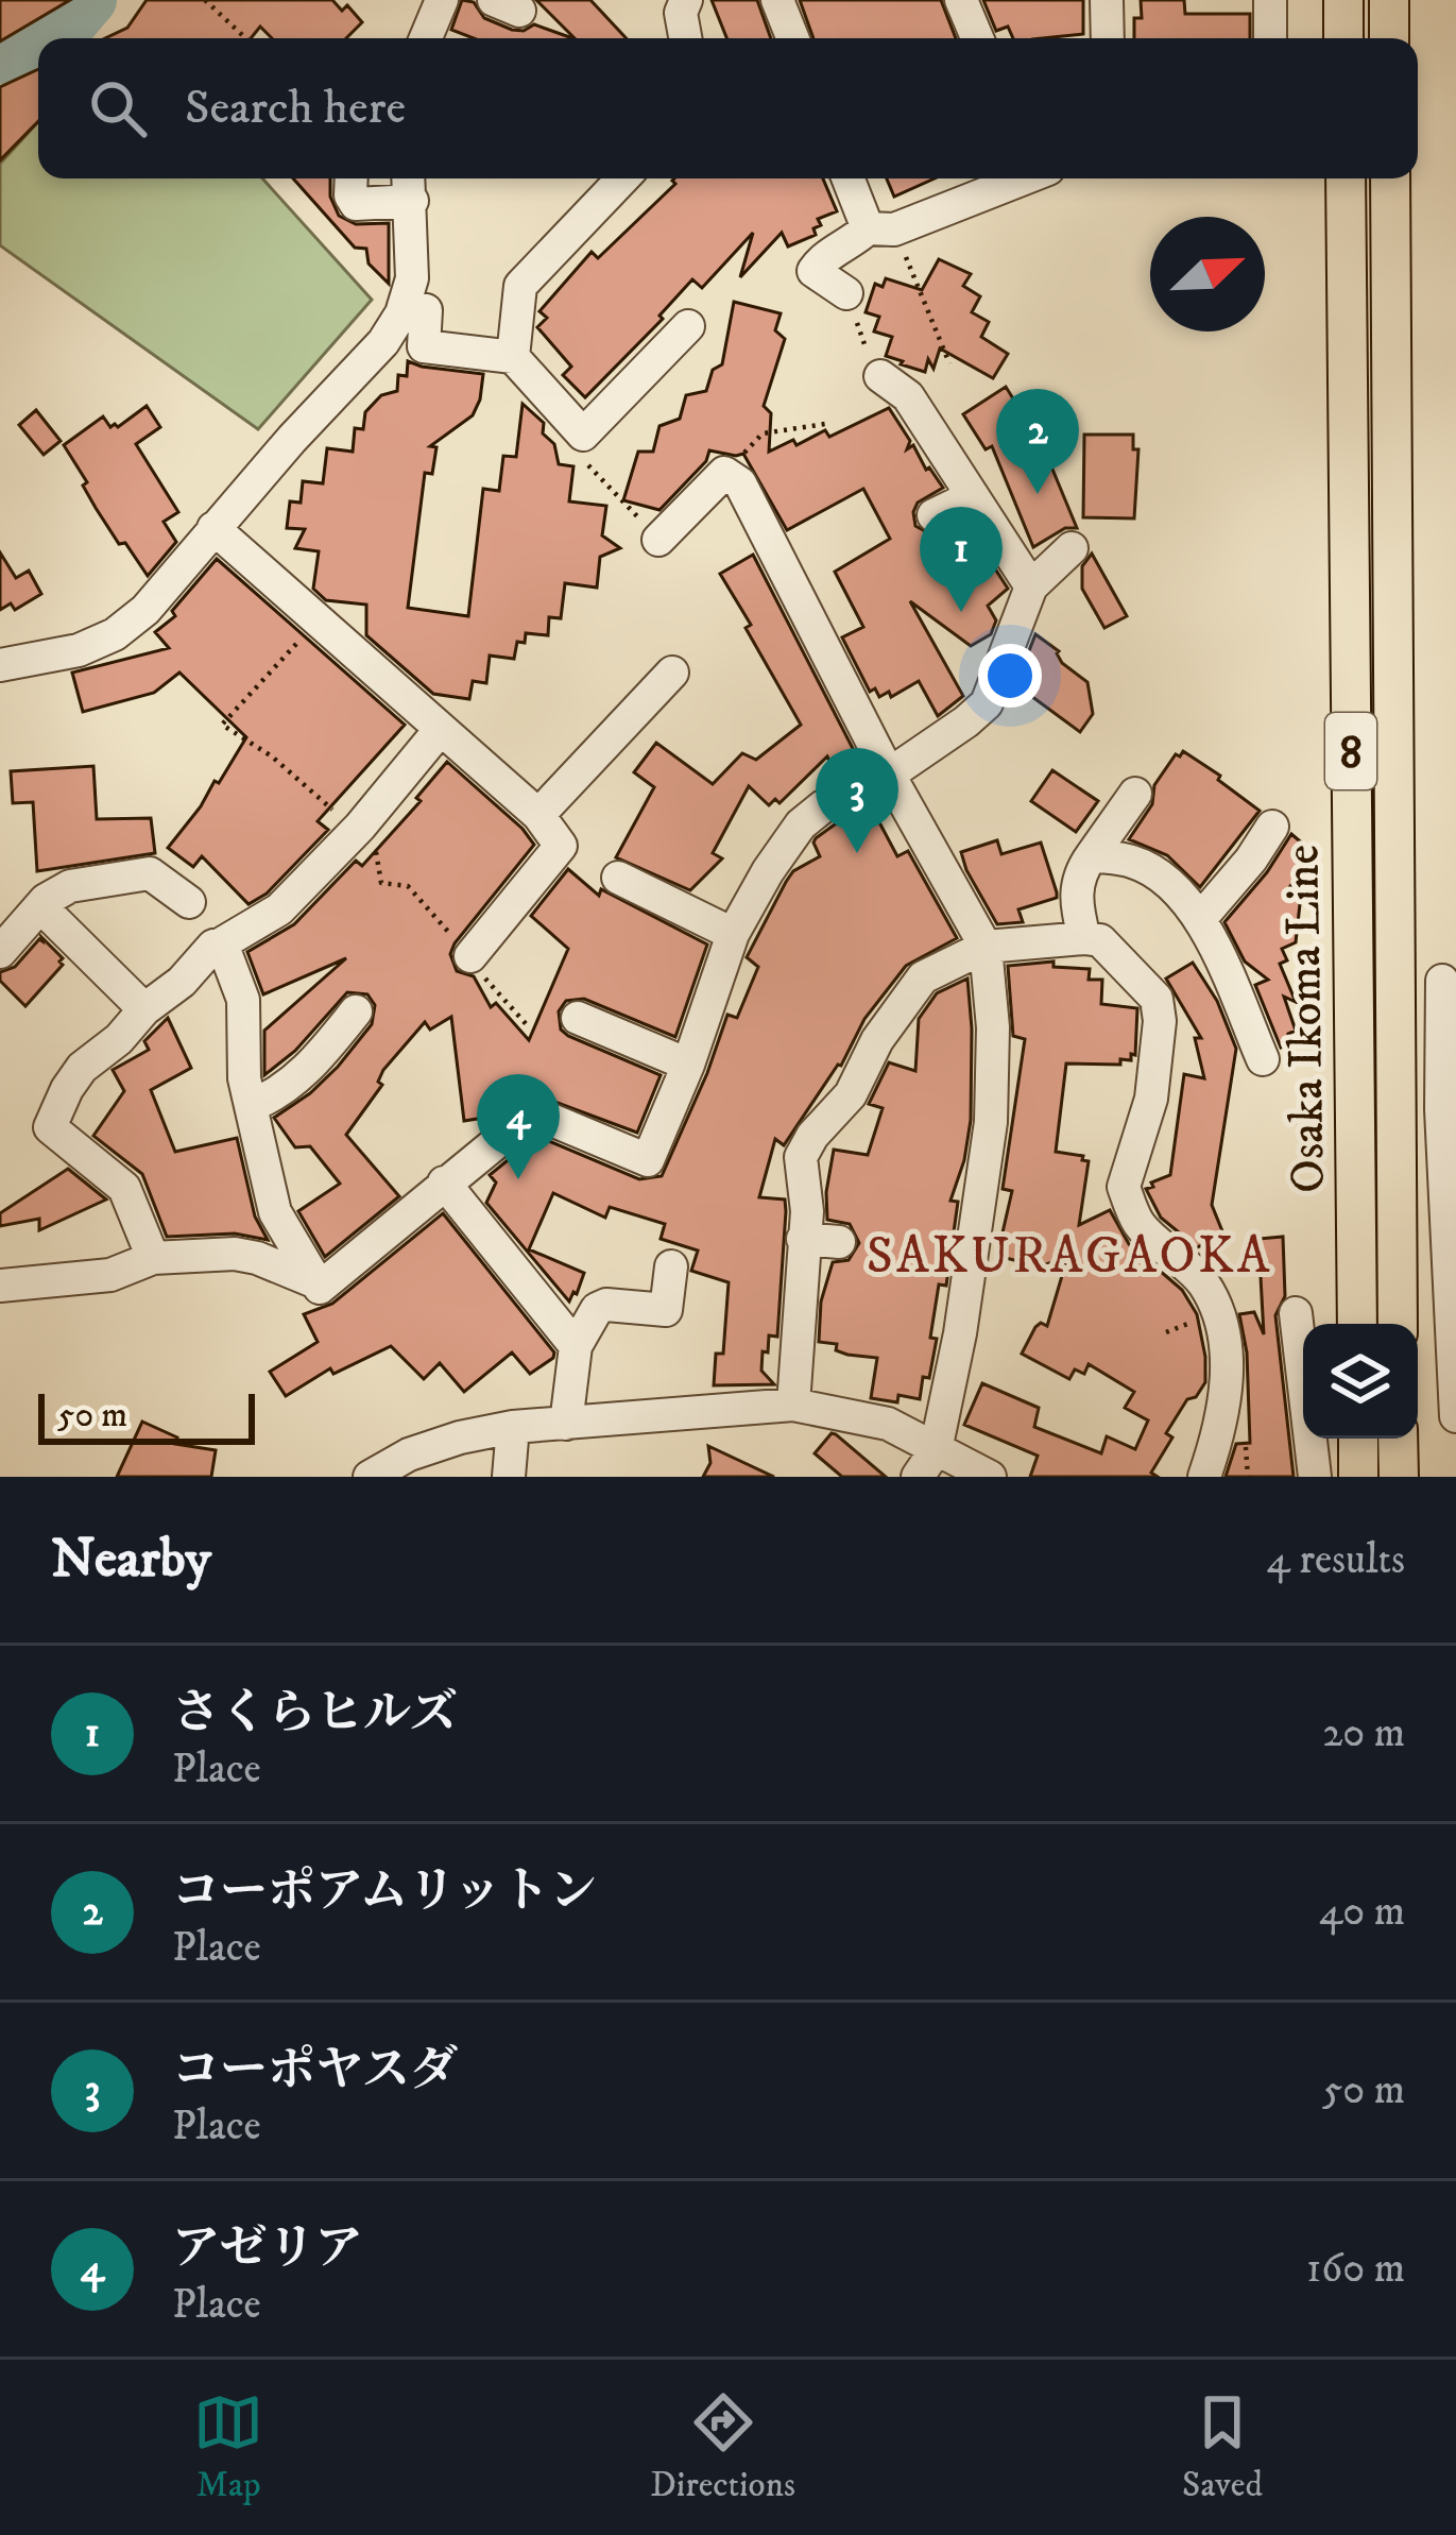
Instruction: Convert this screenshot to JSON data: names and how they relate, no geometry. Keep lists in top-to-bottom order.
{
  "streets": {
    "main road": ["8", "Osaka Ikoma Line"]
  },
  "districts": ["SAKURAGAOKA"],
  "scale_bar": "50 m",
  "north": "top right",
  "page": {
    "search": "Search here",
    "pins": [
      "2",
      "1",
      "3",
      "4"
    ],
    "scale": "50 m",
    "heading": ["Nearby", "4 results"],
    "list": [
      {
        "mark": "1",
        "name": "さくらヒルズ",
        "note": "Place",
        "value": "20 m"
      },
      {
        "mark": "2",
        "name": "コーポアムリットン",
        "note": "Place",
        "value": "40 m"
      },
      {
        "mark": "3",
        "name": "コーポヤスダ",
        "note": "Place",
        "value": "50 m"
      },
      {
        "mark": "4",
        "name": "アゼリア",
        "note": "Place",
        "value": "160 m"
      }
    ],
    "nav": ["Map", "Directions", "Saved"]
  }
}
